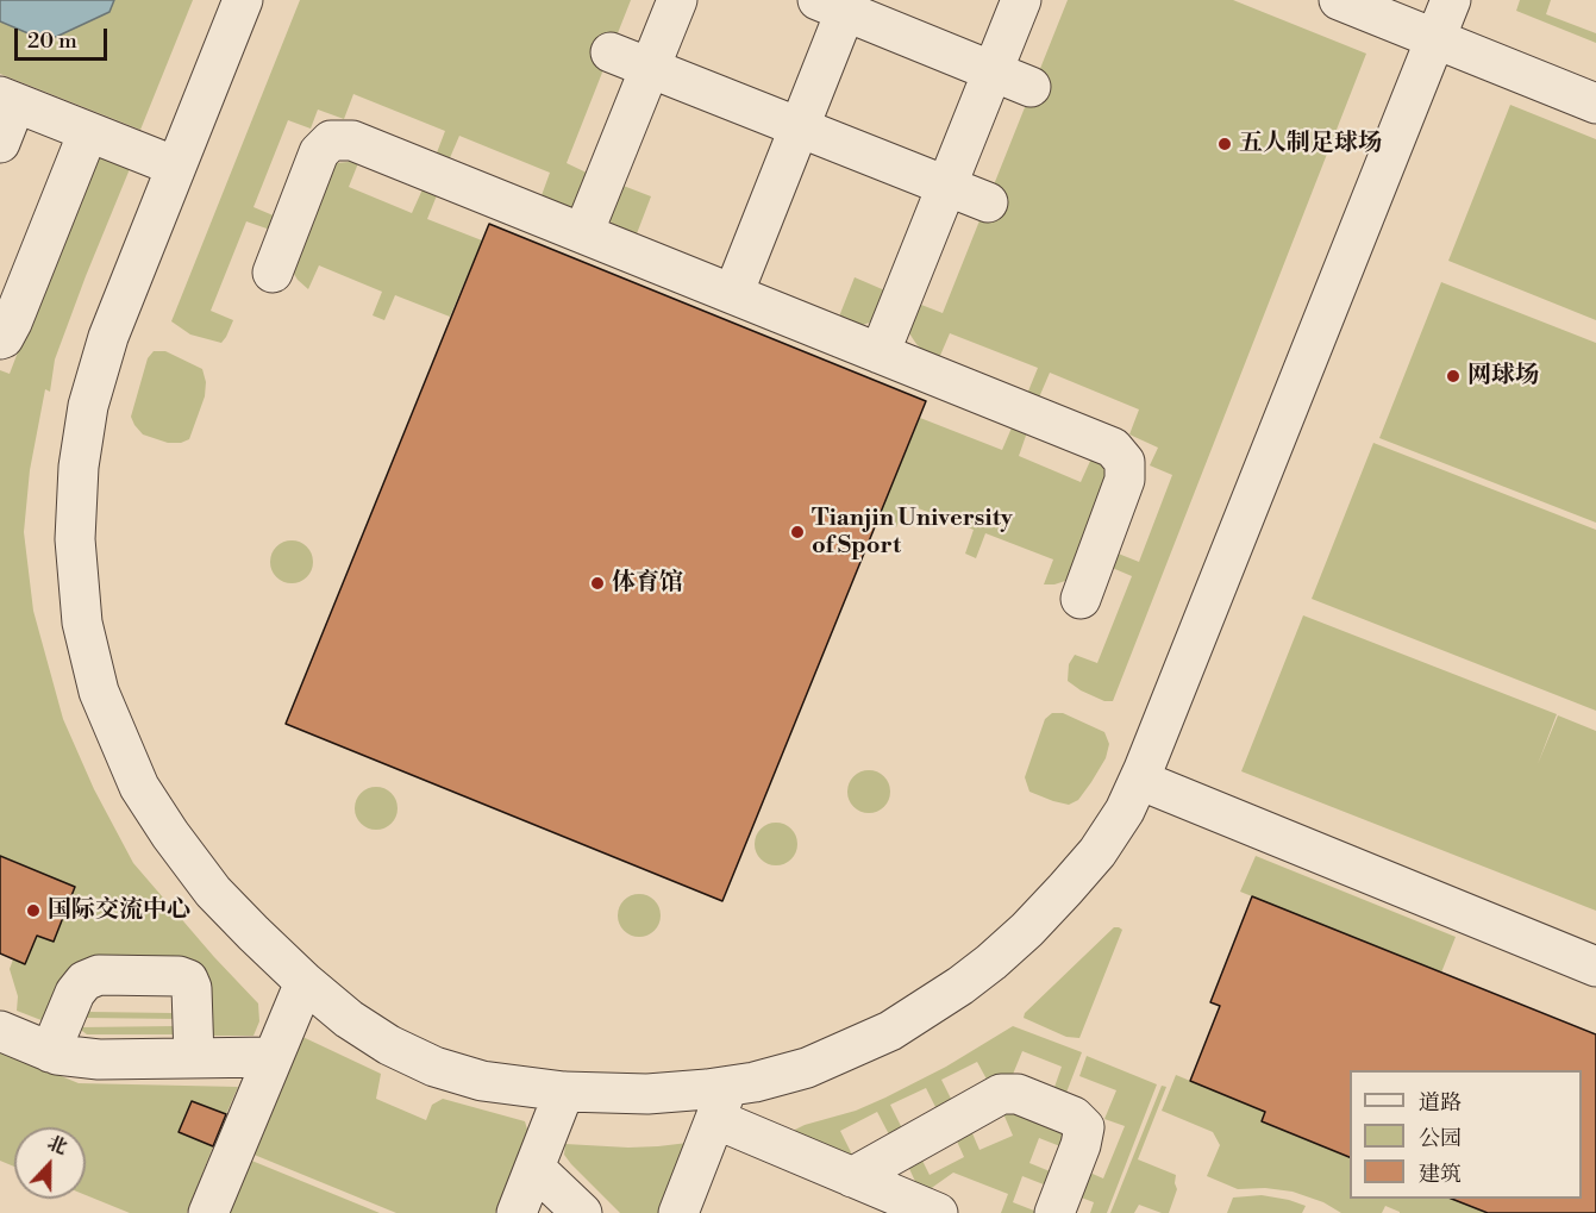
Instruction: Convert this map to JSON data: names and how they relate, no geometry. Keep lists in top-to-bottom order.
{
  "places": [
    "五人制足球场",
    "网球场",
    "Tianjin University of Sport",
    "体育馆",
    "国际交流中心"
  ],
  "legend": ["道路", "公园", "建筑"],
  "scale_bar": "20 m",
  "north": "top"
}
